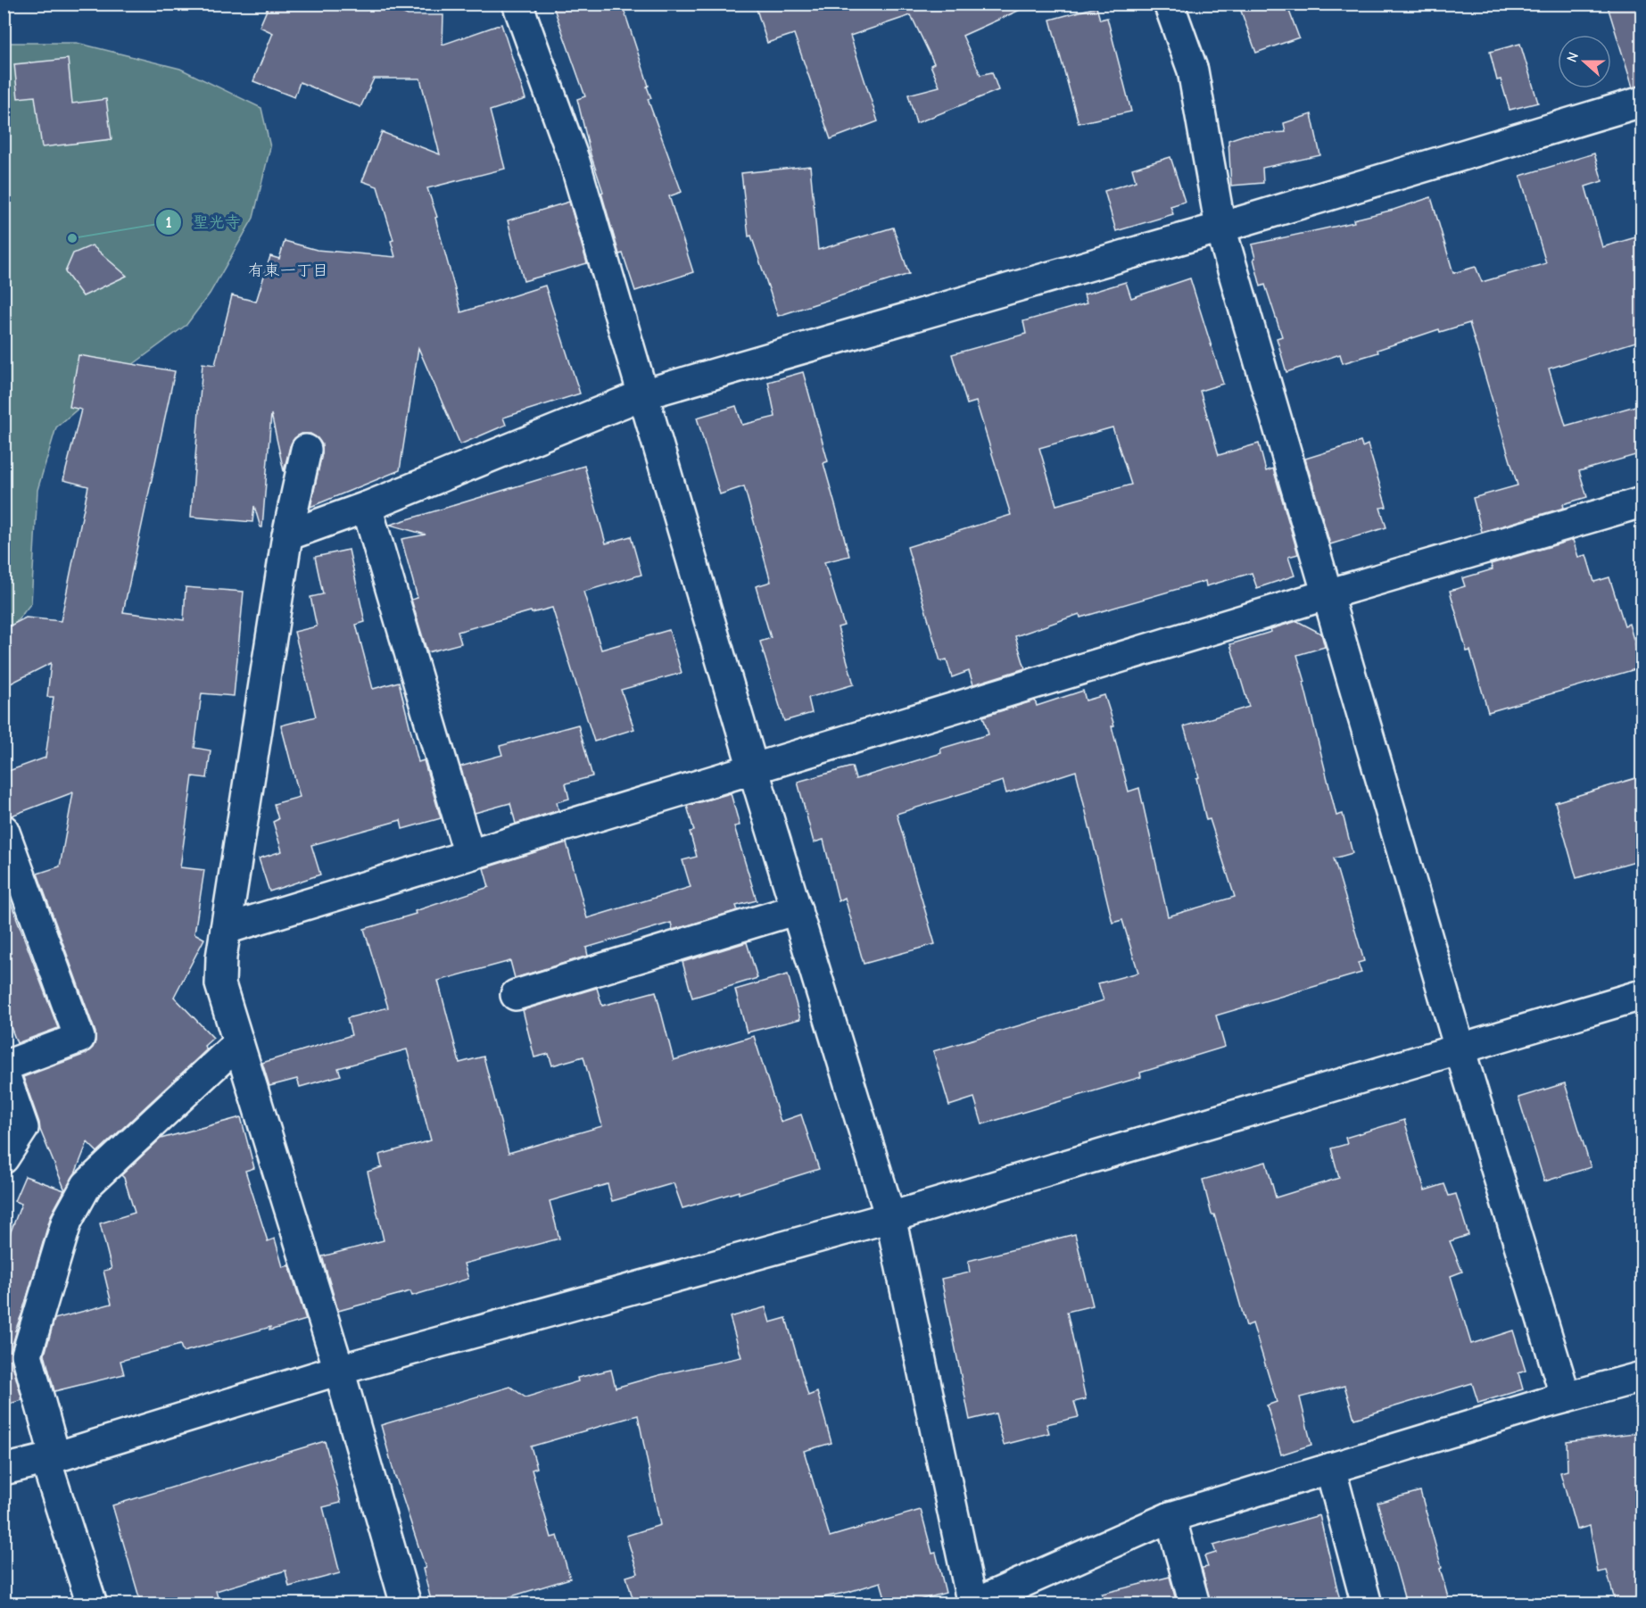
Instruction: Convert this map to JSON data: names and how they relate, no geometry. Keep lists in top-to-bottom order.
{
  "districts": ["有東一丁目"],
  "places": ["聖光寺"],
  "north": "left"
}
